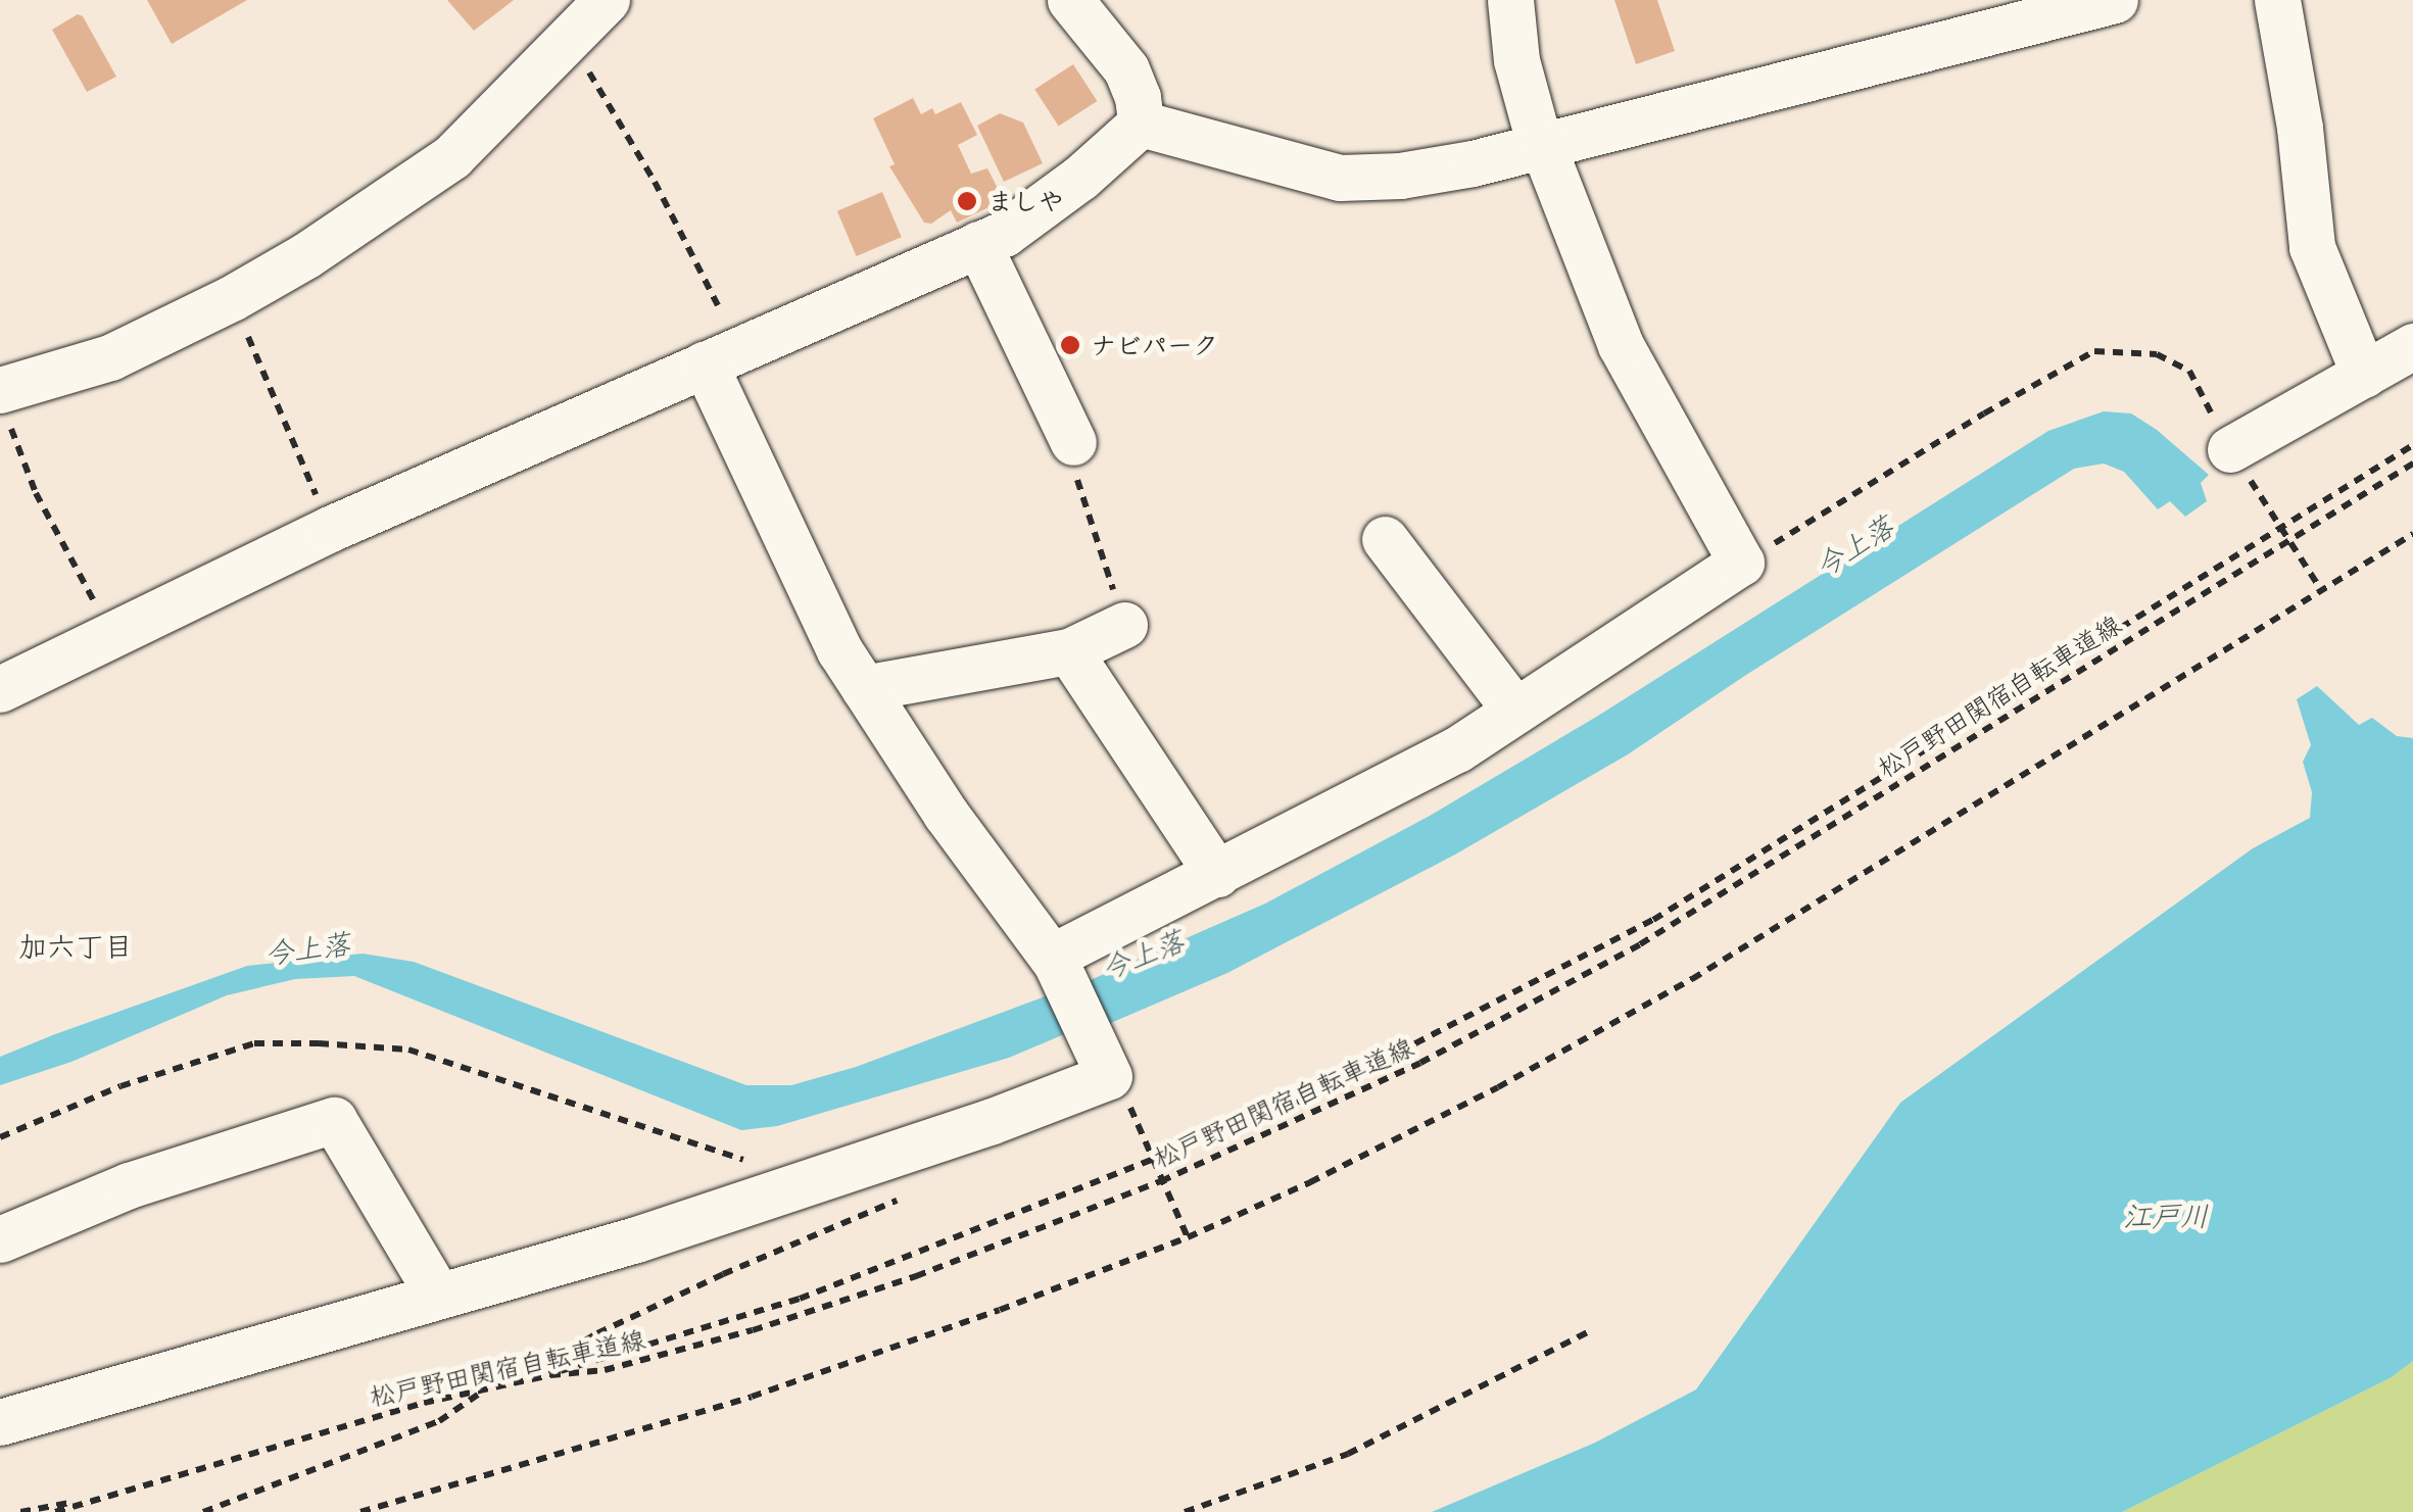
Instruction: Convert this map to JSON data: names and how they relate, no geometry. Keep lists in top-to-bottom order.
{
  "streets": {
    "path": ["松戸野田関宿自転車道線"]
  },
  "districts": ["加六丁目"],
  "water": ["今上落", "江戸川"],
  "places": ["ましや", "ナビパーク"]
}
